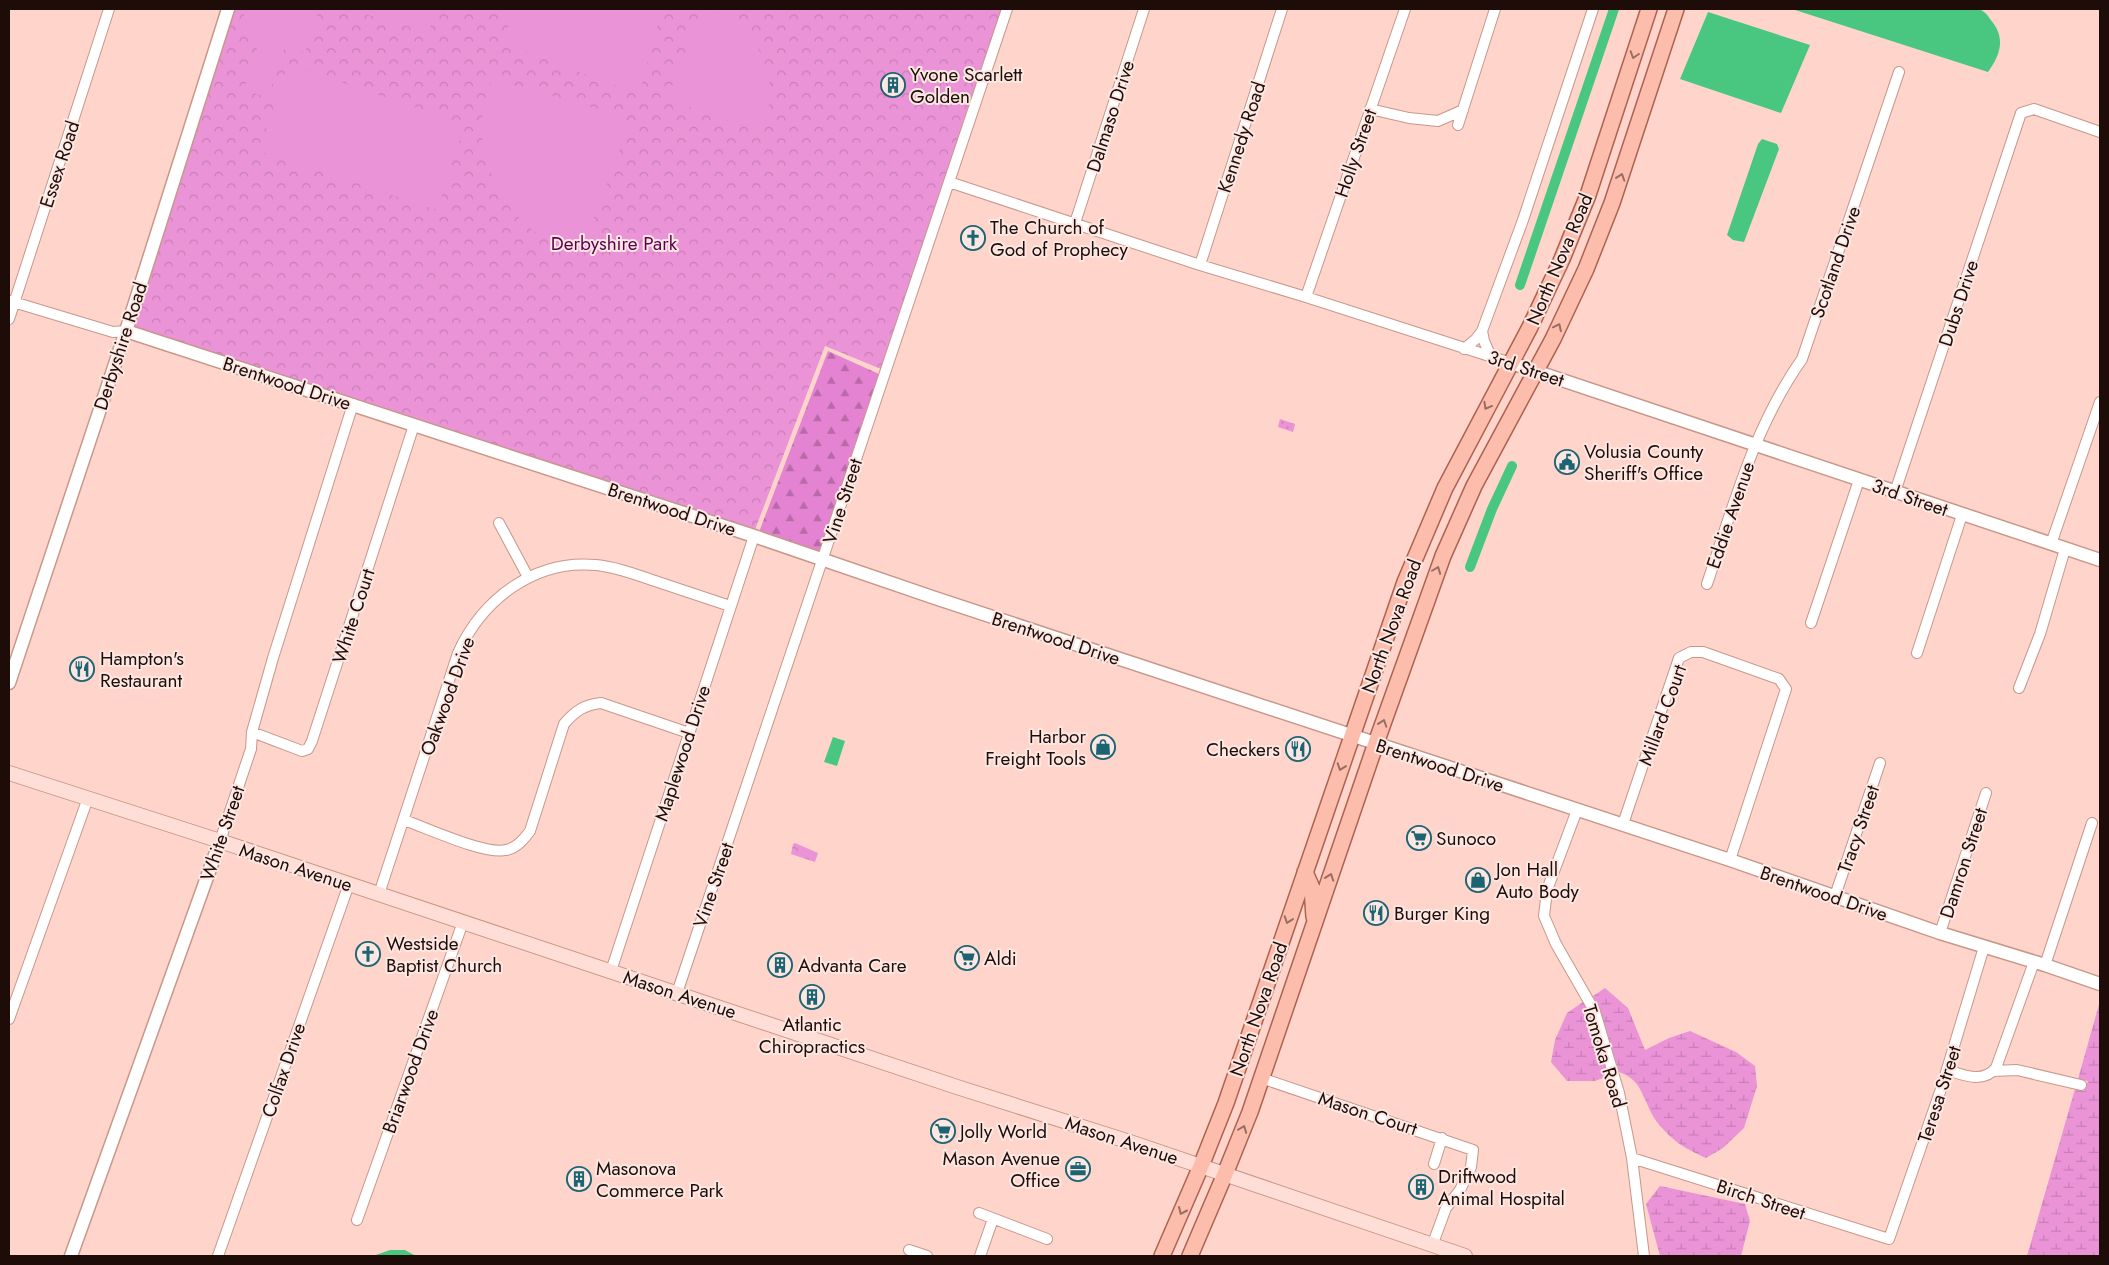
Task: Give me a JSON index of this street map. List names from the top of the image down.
{
  "streets": {
    "main road": ["North Nova Road", "Mason Avenue"],
    "street": [
      "Dalmaso Drive",
      "Kennedy Road",
      "Holly Street",
      "Essex Road",
      "Scotland Drive",
      "Dubs Drive",
      "Derbyshire Road",
      "3rd Street",
      "Brentwood Drive",
      "Vine Street",
      "Eddie Avenue",
      "White Court",
      "Oakwood Drive",
      "Millard Court",
      "Maplewood Drive",
      "Tracy Street",
      "White Street",
      "Damron Street",
      "Tomoka Road",
      "Colfax Drive",
      "Briarwood Drive",
      "Teresa Street",
      "Mason Court",
      "Birch Street"
    ]
  },
  "crossings": [
    ["Dalmaso Drive", "3rd Street"],
    ["Kennedy Road", "3rd Street"],
    ["Holly Street", "3rd Street"],
    ["Essex Road", "Brentwood Drive"],
    ["North Nova Road", "3rd Street"],
    ["North Nova Road", "Brentwood Drive"],
    ["North Nova Road", "Mason Avenue"],
    ["North Nova Road", "Mason Court"],
    ["Scotland Drive", "3rd Street"],
    ["Scotland Drive", "Eddie Avenue"],
    ["Dubs Drive", "3rd Street"],
    ["Derbyshire Road", "Brentwood Drive"],
    ["3rd Street", "Vine Street"],
    ["3rd Street", "Eddie Avenue"],
    ["Brentwood Drive", "Vine Street"],
    ["Brentwood Drive", "White Court"],
    ["Brentwood Drive", "Millard Court"],
    ["Brentwood Drive", "Maplewood Drive"],
    ["Brentwood Drive", "Tracy Street"],
    ["Brentwood Drive", "White Street"],
    ["Brentwood Drive", "Damron Street"],
    ["Brentwood Drive", "Tomoka Road"],
    ["Brentwood Drive", "Teresa Street"],
    ["Vine Street", "Mason Avenue"],
    ["White Court", "White Street"],
    ["Oakwood Drive", "Maplewood Drive"],
    ["Oakwood Drive", "Mason Avenue"],
    ["Maplewood Drive", "Mason Avenue"],
    ["White Street", "Mason Avenue"],
    ["Mason Avenue", "Colfax Drive"],
    ["Mason Avenue", "Briarwood Drive"],
    ["Mason Avenue", "Mason Court"],
    ["Tomoka Road", "Birch Street"],
    ["Teresa Street", "Birch Street"]
  ],
  "parks": ["Derbyshire Park"],
  "places": {
    "building": [
      "Yvone Scarlett Golden",
      "Advanta Care",
      "Atlantic Chiropractics",
      "Masonova Commerce Park",
      "Driftwood Animal Hospital"
    ],
    "church": ["The Church of God of Prophecy", "Westside Baptist Church"],
    "public building": ["Volusia County Sheriff's Office"],
    "restaurant": ["Hampton's Restaurant", "Checkers", "Burger King"],
    "shop": ["Harbor Freight Tools", "Jon Hall Auto Body"],
    "supermarket": ["Sunoco", "Aldi", "Jolly World"],
    "office": ["Mason Avenue Office"]
  }
}
